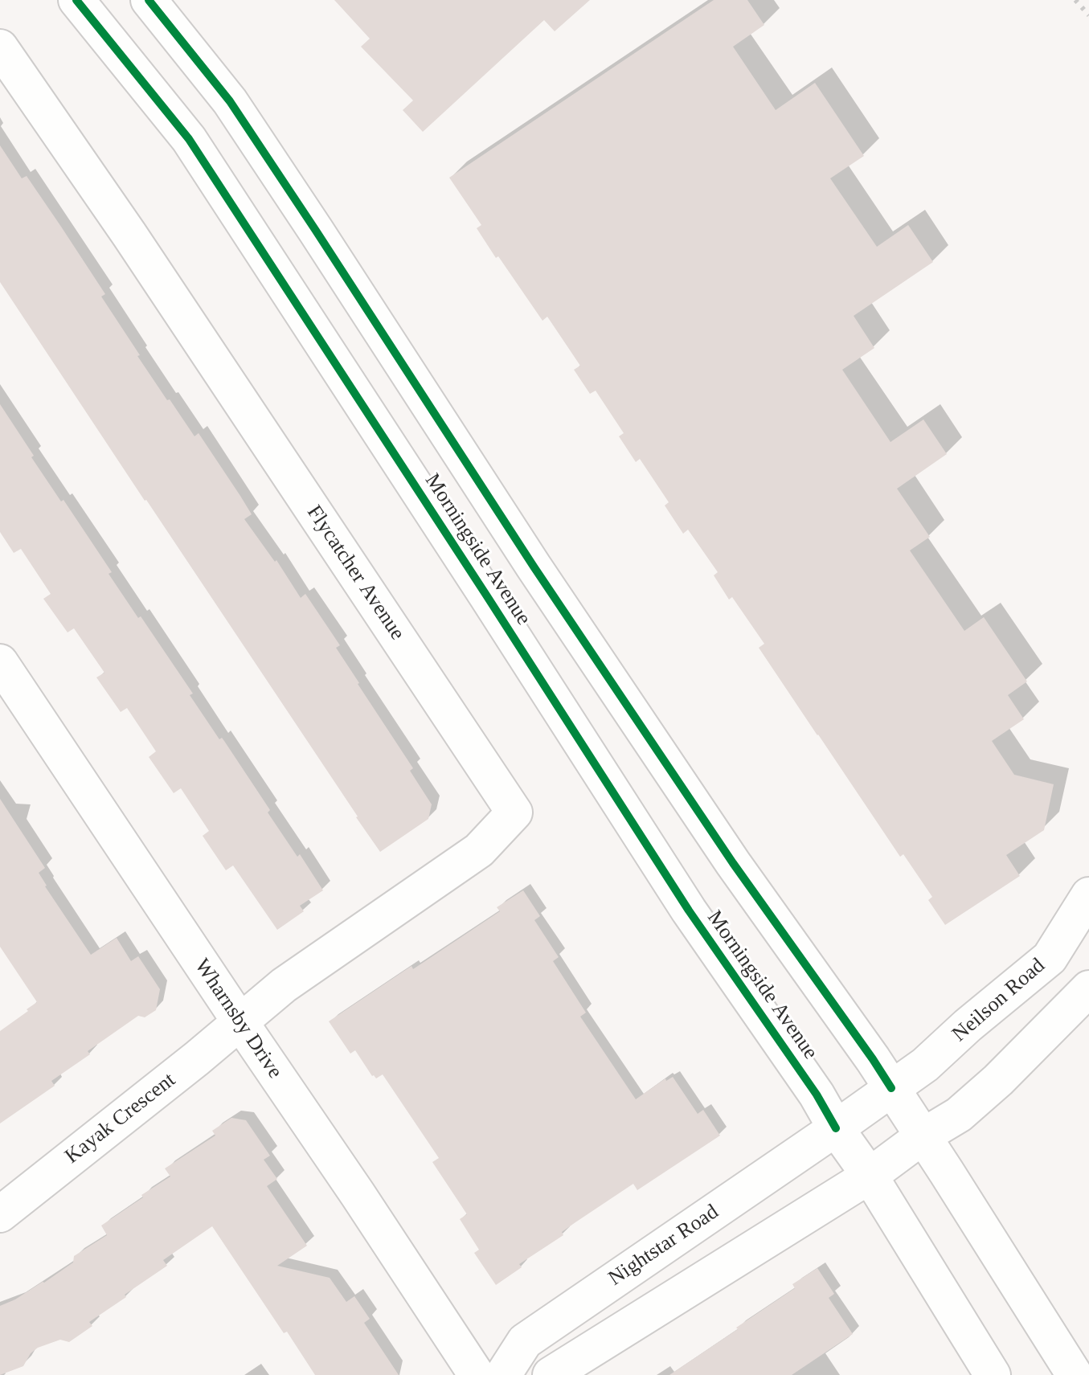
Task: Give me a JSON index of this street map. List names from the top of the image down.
{
  "streets": {
    "street": [
      "Morningside Avenue",
      "Flycatcher Avenue",
      "Neilson Road",
      "Wharnsby Drive",
      "Kayak Crescent",
      "Nightstar Road"
    ]
  },
  "crossings": [
    ["Morningside Avenue", "Neilson Road"],
    ["Morningside Avenue", "Nightstar Road"],
    ["Flycatcher Avenue", "Wharnsby Drive"],
    ["Flycatcher Avenue", "Kayak Crescent"],
    ["Neilson Road", "Nightstar Road"],
    ["Wharnsby Drive", "Kayak Crescent"]
  ]
}
